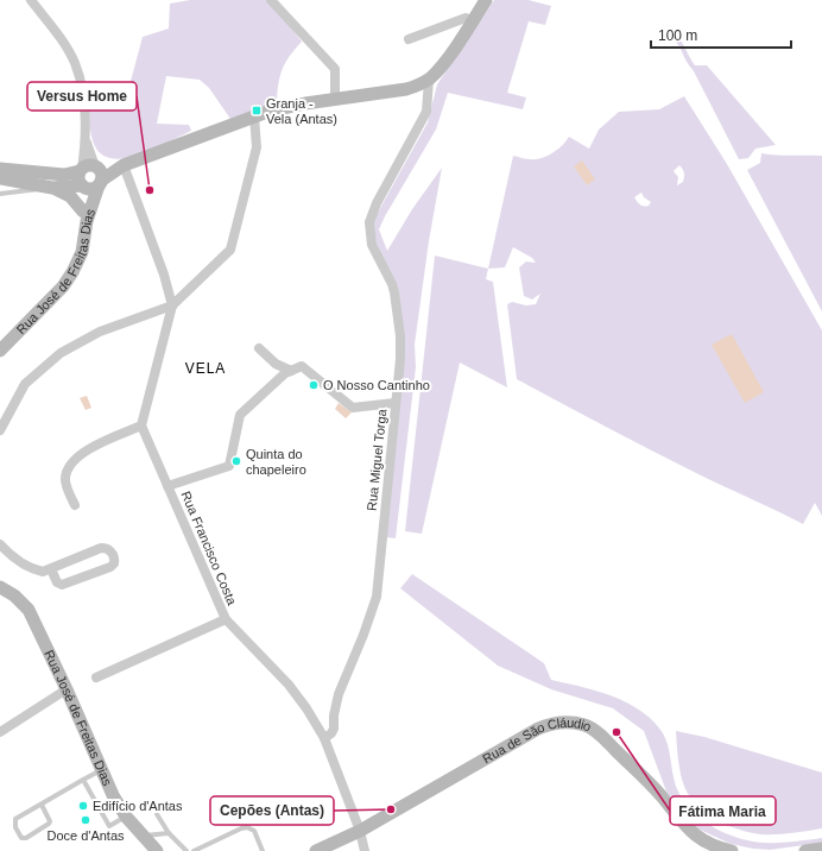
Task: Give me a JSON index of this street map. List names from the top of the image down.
{
  "streets": {
    "street": [
      "Rua José de Freitas Dias",
      "Rua Miguel Torga",
      "Rua Francisco Costa",
      "Rua de São Cláudio"
    ]
  },
  "crossings": [
    ["Rua Miguel Torga", "Rua Francisco Costa"],
    ["Rua Francisco Costa", "Rua de São Cláudio"]
  ],
  "districts": ["VELA"],
  "places": {
    "transit": ["Granja - Vela (Antas)"],
    "other": [
      "Versus Home",
      "O Nosso Cantinho",
      "Quinta do chapeleiro",
      "Fátima Maria",
      "Edifício d'Antas",
      "Cepões (Antas)",
      "Doce d'Antas"
    ]
  },
  "scale_bar": "100 m"
}
